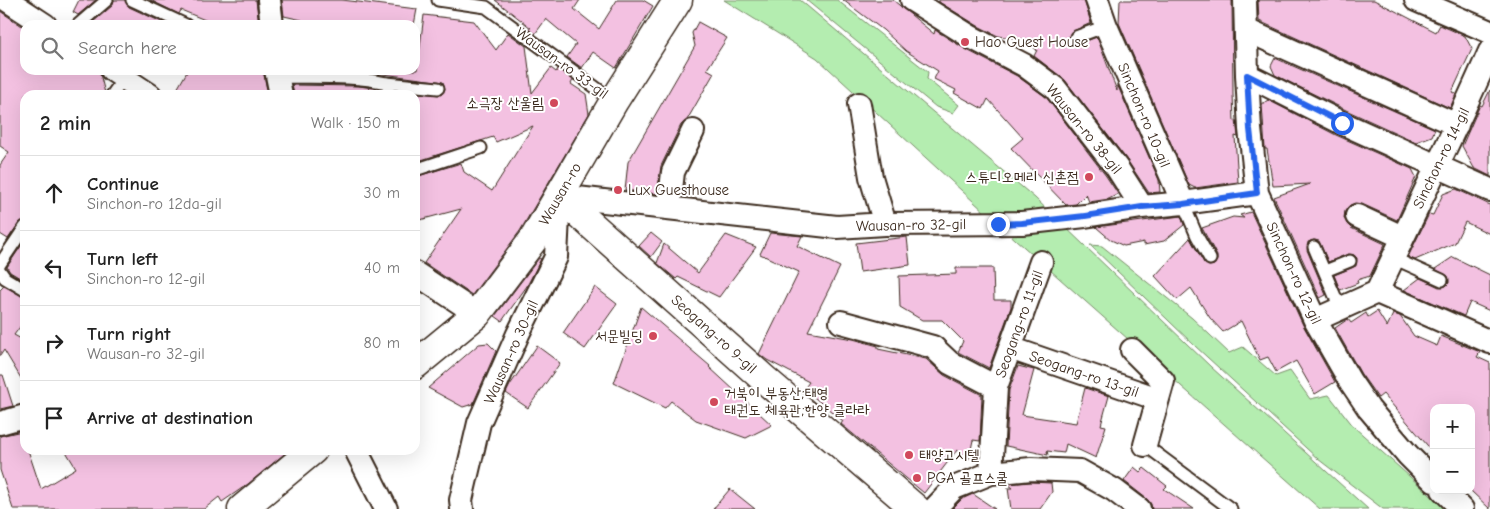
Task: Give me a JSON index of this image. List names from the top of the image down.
{
  "streets": {
    "street": [
      "Sinchon-ro 10-gil",
      "Wausan-ro 38-gil",
      "Sinchon-ro 14-gil",
      "Wausan-ro",
      "Wausan-ro 32-gil",
      "Sinchon-ro 12-gil",
      "Seogang-ro 11-gil",
      "Seogang-ro 9-gil",
      "Wausan-ro 30-gil",
      "Seogang-ro 13-gil"
    ],
    "lane": ["Wausan-ro 33-gil"]
  },
  "crossings": [
    ["Wausan-ro 33-gil", "Wausan-ro"],
    ["Sinchon-ro 10-gil", "Wausan-ro 32-gil"],
    ["Wausan-ro 38-gil", "Wausan-ro 32-gil"],
    ["Wausan-ro", "Wausan-ro 32-gil"],
    ["Wausan-ro", "Seogang-ro 9-gil"],
    ["Wausan-ro", "Wausan-ro 30-gil"],
    ["Wausan-ro 32-gil", "Sinchon-ro 12-gil"],
    ["Wausan-ro 32-gil", "Seogang-ro 9-gil"],
    ["Wausan-ro 32-gil", "Wausan-ro 30-gil"],
    ["Seogang-ro 11-gil", "Seogang-ro 13-gil"],
    ["Seogang-ro 9-gil", "Wausan-ro 30-gil"]
  ],
  "places": [
    "Hao Guest House",
    "소극장 산울림",
    "스튜디오메리 신촌점",
    "Lux Guesthouse",
    "서문빌딩",
    "거북이 부동산;태영 태권도 체육관;한양 클라라",
    "태양고시텔",
    "PGA 골프스쿨"
  ],
  "page": {
    "search": "Search here",
    "heading": ["2 min", "Walk · 150 m"],
    "list": [
      ["Continue", "Sinchon-ro 12da-gil", "30 m"],
      ["Turn left", "Sinchon-ro 12-gil", "40 m"],
      ["Turn right", "Wausan-ro 32-gil", "80 m"],
      "Arrive at destination"
    ],
    "map_buttons": ["+", "−"]
  }
}
